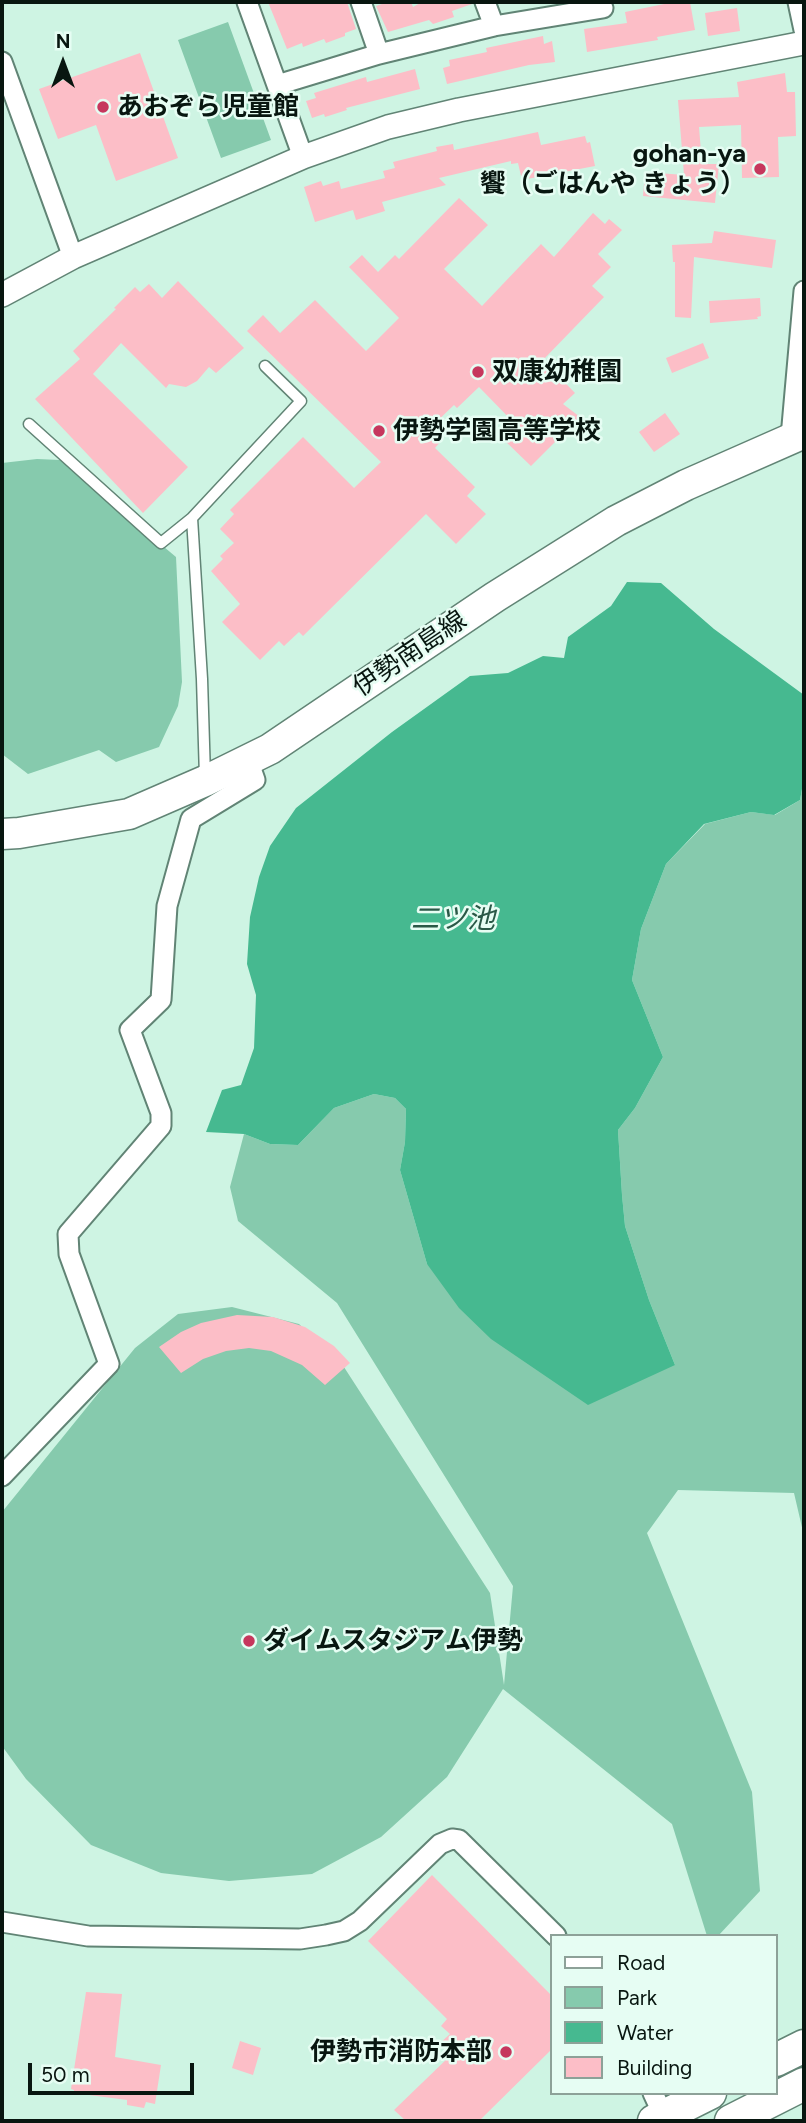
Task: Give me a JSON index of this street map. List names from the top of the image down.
{
  "streets": {
    "main road": ["伊勢南島線"]
  },
  "water": ["二ツ池"],
  "places": [
    "あおぞら児童館",
    "gohan-ya 饗（ごはんや きょう）",
    "双康幼稚園",
    "伊勢学園高等学校",
    "ダイムスタジアム伊勢",
    "伊勢市消防本部"
  ],
  "legend": [
    "Road",
    "Park",
    "Water",
    "Building"
  ],
  "scale_bar": "50 m",
  "north": "top"
}
